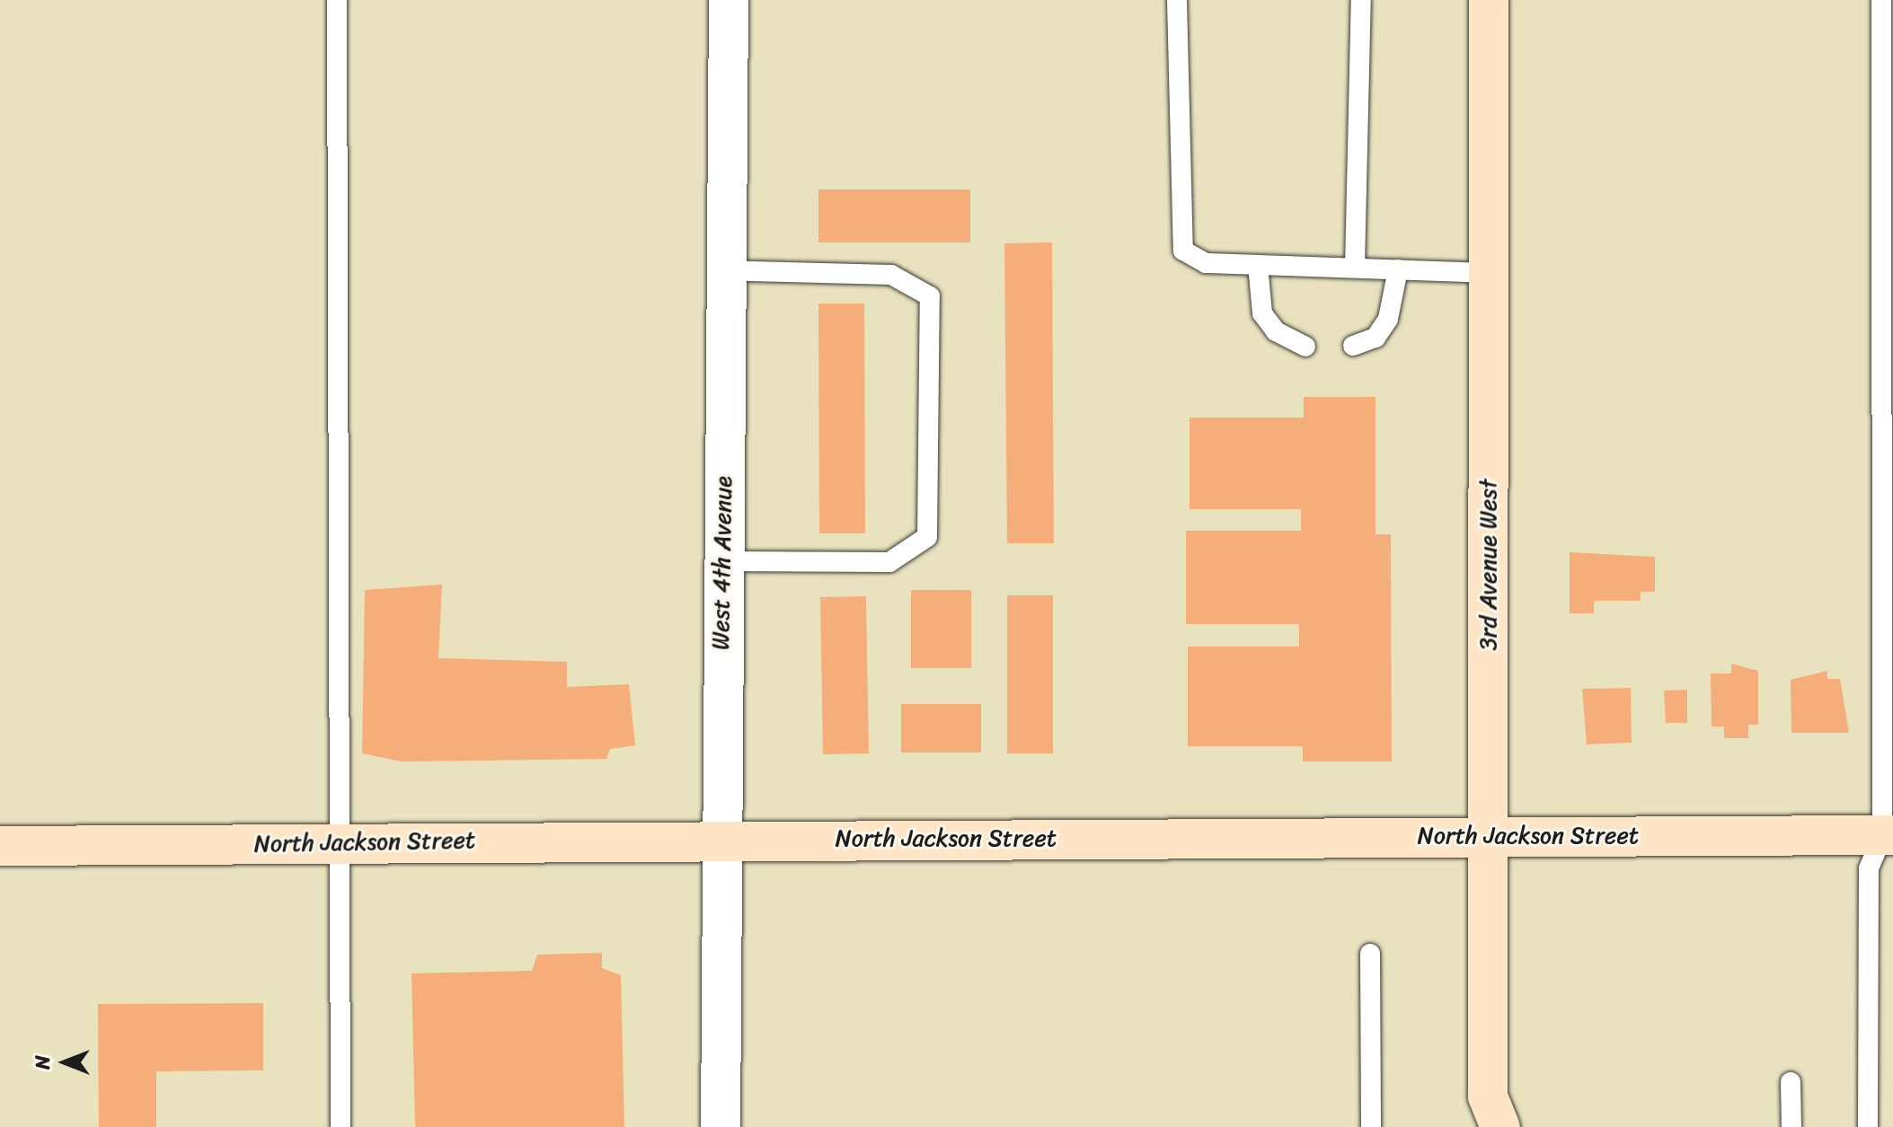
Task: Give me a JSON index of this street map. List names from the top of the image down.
{
  "streets": {
    "street": ["West 4th Avenue", "3rd Avenue West", "North Jackson Street"]
  },
  "crossings": [
    ["West 4th Avenue", "North Jackson Street"],
    ["3rd Avenue West", "North Jackson Street"]
  ],
  "north": "left"
}
